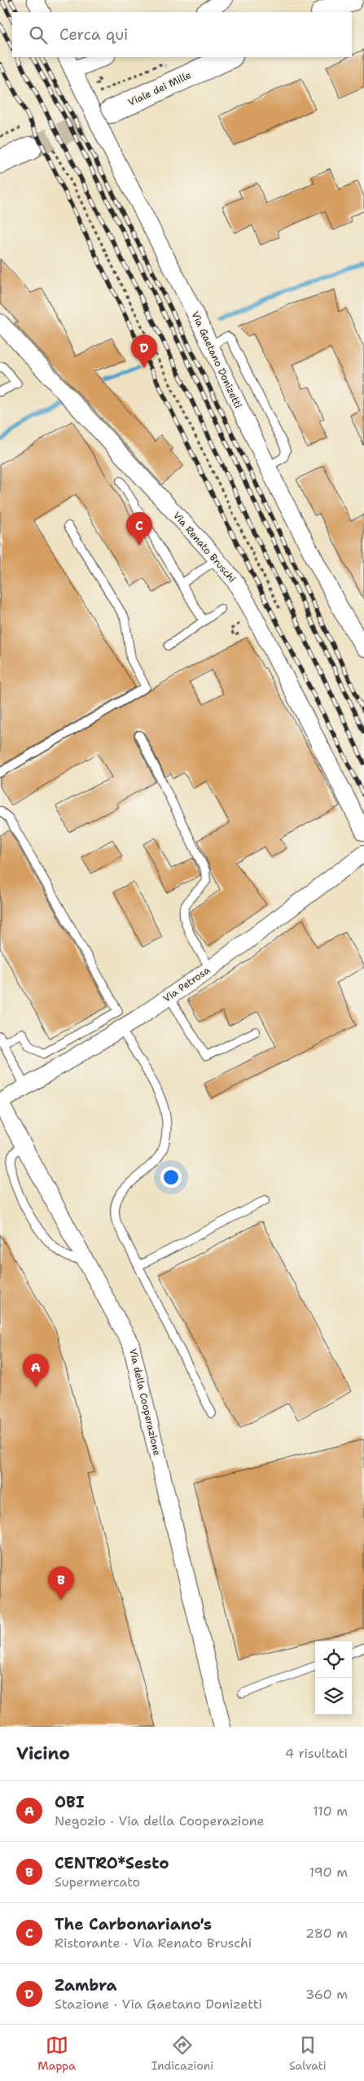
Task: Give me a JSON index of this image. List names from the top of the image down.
{
  "streets": {
    "street": [
      "Viale dei Mille",
      "Via Gaetano Donizetti",
      "Via Renato Bruschi",
      "Via Petrosa",
      "Via della Cooperazione"
    ]
  },
  "crossings": [
    ["Via Petrosa", "Via della Cooperazione"]
  ],
  "page": {
    "search": "Cerca qui",
    "pins": [
      "D",
      "C",
      "A",
      "B"
    ],
    "heading": ["Vicino", "4 risultati"],
    "list": [
      {
        "mark": "A",
        "name": "OBI",
        "note": "Negozio · Via della Cooperazione",
        "value": "110 m"
      },
      {
        "mark": "B",
        "name": "CENTRO*Sesto",
        "note": "Supermercato",
        "value": "190 m"
      },
      {
        "mark": "C",
        "name": "The Carbonariano's",
        "note": "Ristorante · Via Renato Bruschi",
        "value": "280 m"
      },
      {
        "mark": "D",
        "name": "Zambra",
        "note": "Stazione · Via Gaetano Donizetti",
        "value": "360 m"
      }
    ],
    "nav": ["Mappa", "Indicazioni", "Salvati"]
  }
}
